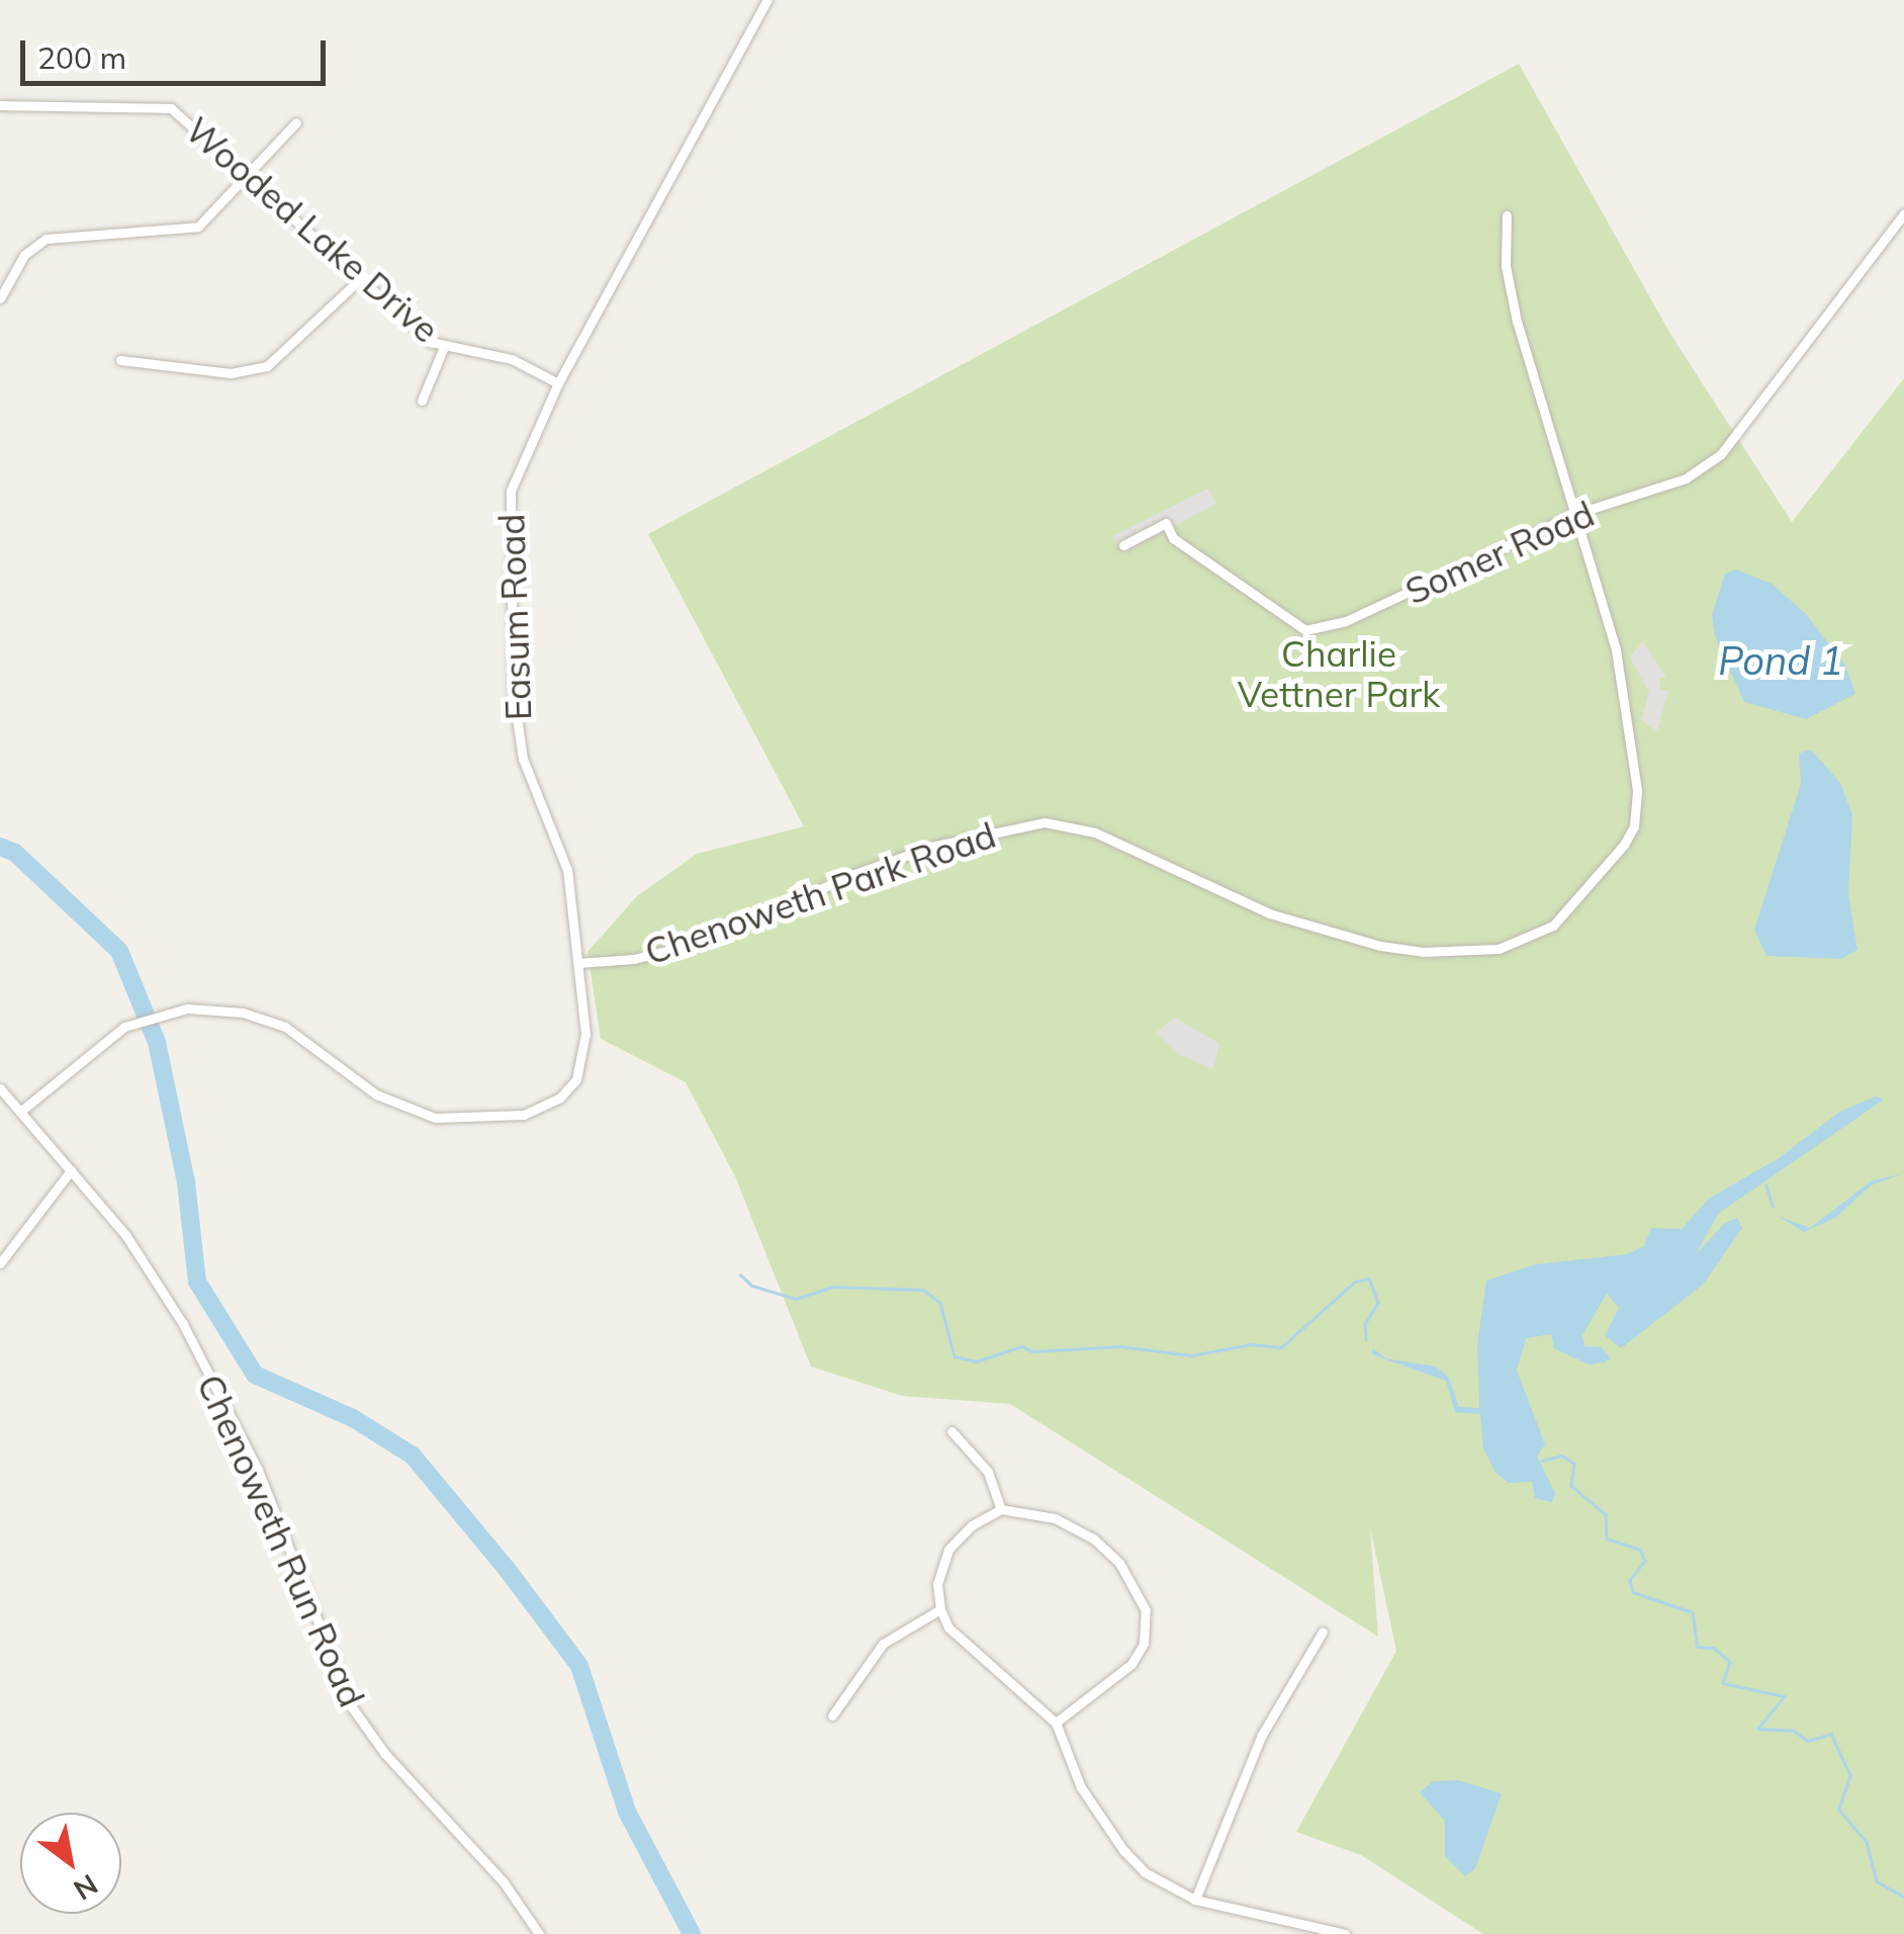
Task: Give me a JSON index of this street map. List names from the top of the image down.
{
  "streets": {
    "street": [
      "Wooded Lake Drive",
      "Somer Road",
      "Easum Road",
      "Chenoweth Park Road",
      "Chenoweth Run Road"
    ]
  },
  "crossings": [
    ["Wooded Lake Drive", "Easum Road"],
    ["Somer Road", "Chenoweth Park Road"],
    ["Easum Road", "Chenoweth Park Road"],
    ["Easum Road", "Chenoweth Run Road"]
  ],
  "water": ["Pond 1"],
  "parks": ["Charlie Vettner Park"],
  "scale_bar": "200 m",
  "north": "bottom right"
}
